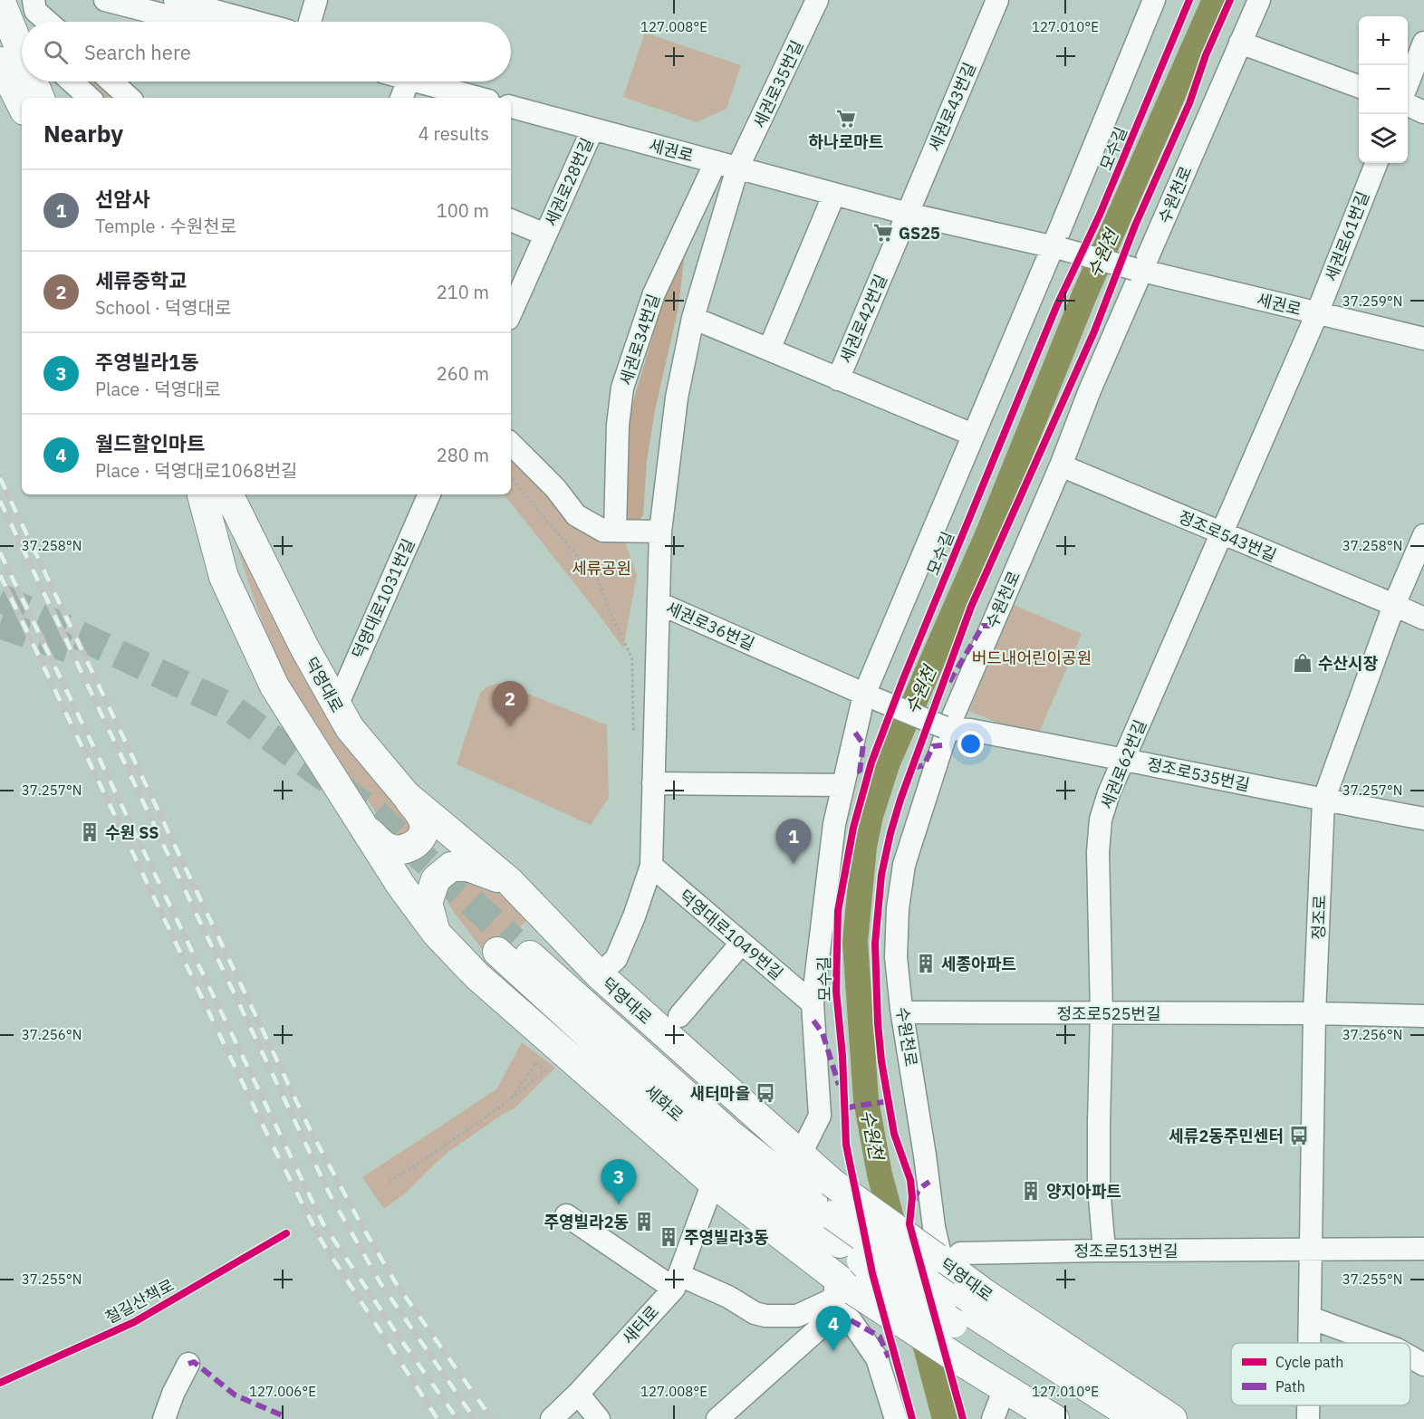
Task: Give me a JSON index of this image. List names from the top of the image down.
{
  "streets": {
    "main road": ["덕영대로", "세화로"],
    "street": [
      "세권로35번길",
      "세권로43번길",
      "세권로",
      "세권로28번길",
      "수원천로",
      "세권로61번길",
      "세권로42번길",
      "세권로34번길",
      "정조로543번길",
      "덕영대로1031번길",
      "세권로36번길",
      "세권로62번길",
      "정조로535번길",
      "정조로",
      "덕영대로1049번길",
      "정조로525번길",
      "정조로513번길",
      "새터로"
    ],
    "cycle path": ["모수길", "철길산책로"]
  },
  "crossings": [
    ["세권로35번길", "세권로"],
    ["세권로35번길", "세권로36번길"],
    ["세권로43번길", "세권로"],
    ["세권로43번길", "세권로42번길"],
    ["모수길", "세권로"],
    ["모수길", "세권로36번길"],
    ["세권로", "세권로28번길"],
    ["세권로", "수원천로"],
    ["세권로", "세권로61번길"],
    ["세권로", "세권로42번길"],
    ["세권로", "세권로34번길"],
    ["세권로", "세권로36번길"],
    ["세권로", "세권로62번길"],
    ["수원천로", "정조로543번길"],
    ["수원천로", "세권로36번길"],
    ["수원천로", "덕영대로"],
    ["수원천로", "정조로535번길"],
    ["수원천로", "정조로525번길"],
    ["수원천로", "정조로513번길"],
    ["세권로61번길", "세권로62번길"],
    ["정조로543번길", "세권로62번길"],
    ["정조로543번길", "정조로"],
    ["덕영대로1031번길", "덕영대로"],
    ["세권로36번길", "정조로535번길"],
    ["덕영대로", "덕영대로1049번길"],
    ["덕영대로", "세화로"],
    ["덕영대로", "정조로513번길"],
    ["세권로62번길", "정조로535번길"],
    ["세권로62번길", "정조로525번길"],
    ["세권로62번길", "정조로513번길"],
    ["정조로535번길", "정조로"],
    ["정조로", "정조로525번길"],
    ["정조로", "정조로513번길"]
  ],
  "water": ["수원천"],
  "parks": ["세류공원", "버드내어린이공원"],
  "places": {
    "supermarket": ["하나로마트", "GS25"],
    "shop": ["수산시장"],
    "building": [
      "수원 SS",
      "세종아파트",
      "양지아파트",
      "주영빌라2동",
      "주영빌라3동"
    ],
    "bus stop": ["새터마을", "세류2동주민센터"]
  },
  "legend": ["Cycle path", "Path"],
  "page": {
    "map_buttons": ["+", "−"],
    "search": "Search here",
    "heading": ["Nearby", "4 results"],
    "list": [
      {
        "mark": "1",
        "name": "선암사",
        "note": "Temple · 수원천로",
        "value": "100 m"
      },
      {
        "mark": "2",
        "name": "세류중학교",
        "note": "School · 덕영대로",
        "value": "210 m"
      },
      {
        "mark": "3",
        "name": "주영빌라1동",
        "note": "Place · 덕영대로",
        "value": "260 m"
      },
      {
        "mark": "4",
        "name": "월드할인마트",
        "note": "Place · 덕영대로1068번길",
        "value": "280 m"
      }
    ],
    "pins": [
      "2",
      "1",
      "3",
      "4"
    ]
  },
  "coordinates": [
    "127.008°E",
    "127.010°E",
    "37.259°N",
    "37.258°N",
    "37.257°N",
    "37.256°N",
    "37.255°N",
    "127.006°E"
  ]
}
